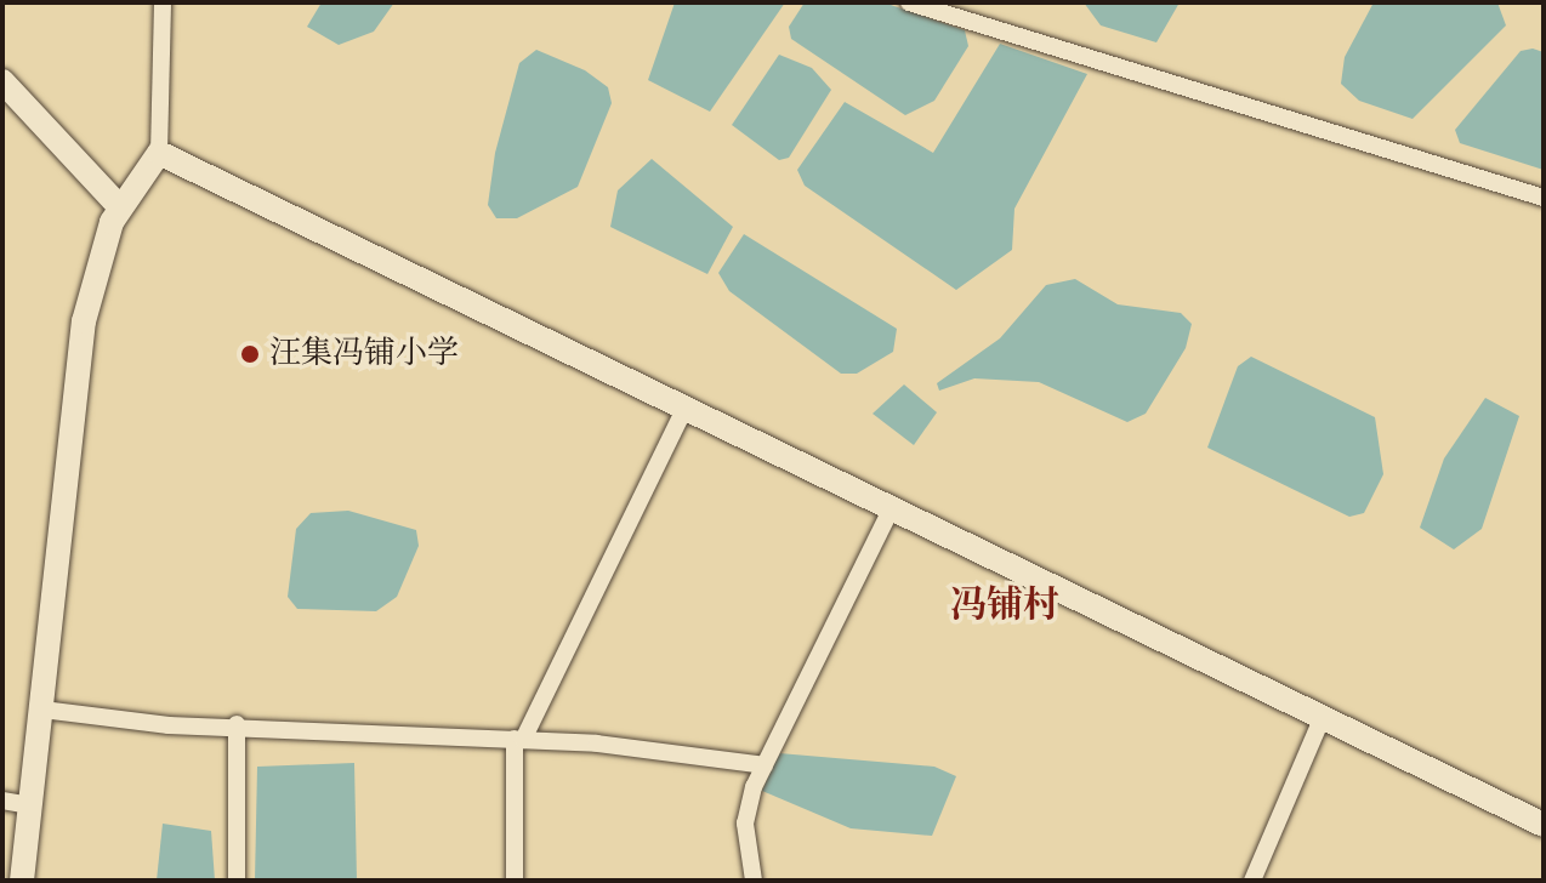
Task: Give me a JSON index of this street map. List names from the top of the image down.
{
  "districts": ["冯铺村"],
  "places": ["汪集冯铺小学"]
}
